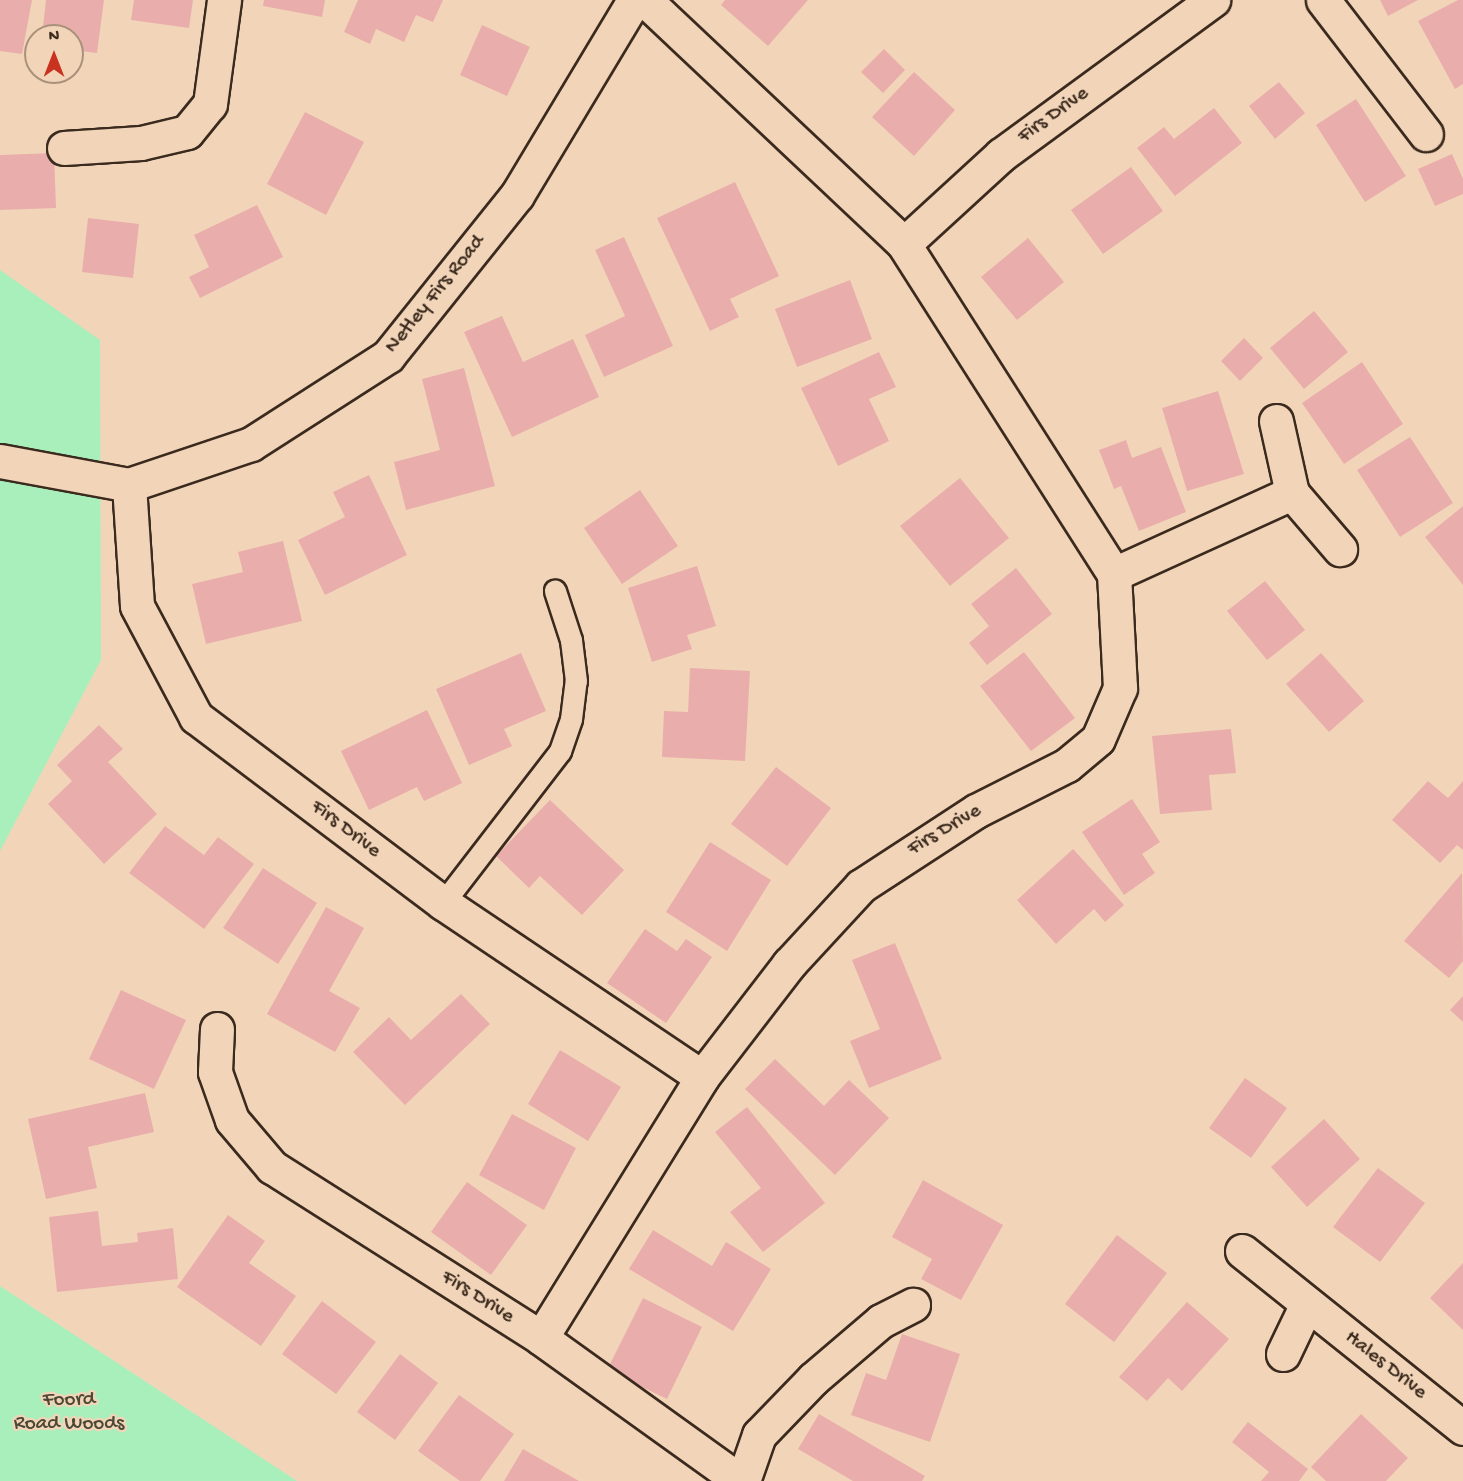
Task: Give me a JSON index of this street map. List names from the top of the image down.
{
  "streets": {
    "street": ["Firs Drive", "Netley Firs Road", "Hales Drive"]
  },
  "crossings": [
    ["Firs Drive", "Netley Firs Road"]
  ],
  "parks": ["Foord Road Woods"],
  "north": "top"
}
